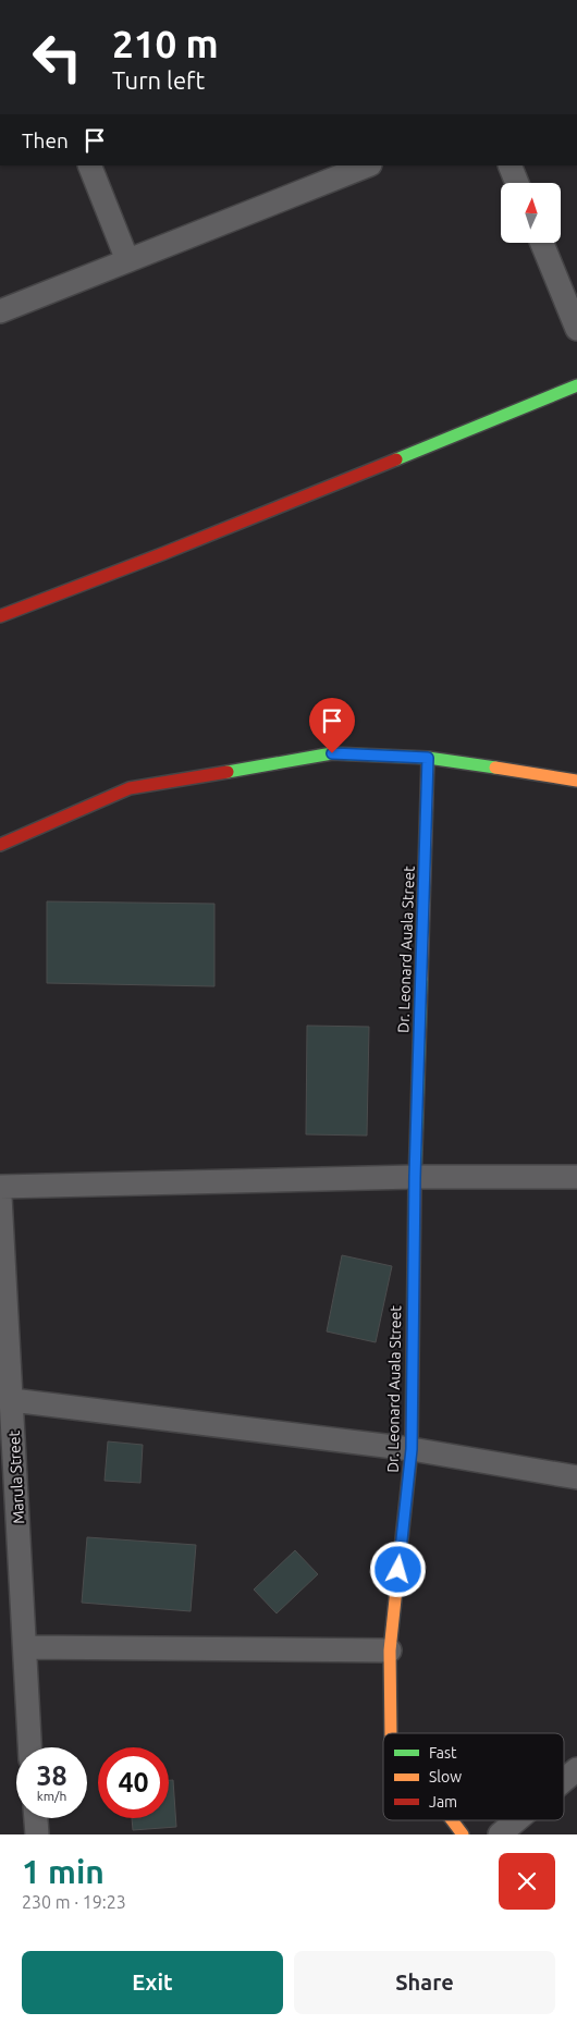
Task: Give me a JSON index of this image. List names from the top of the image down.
{
  "streets": {
    "street": ["Dr. Leonard Auala Street", "Marula Street"]
  },
  "legend": ["Fast", "Slow", "Jam"],
  "north": "top",
  "page": {
    "turn": ["210 m", "Turn left"],
    "then": "Then",
    "speed": "38 km/h",
    "limit": "40",
    "heading": ["1 min", "230 m · 19:23"],
    "buttons": ["Exit", "Share"]
  }
}
